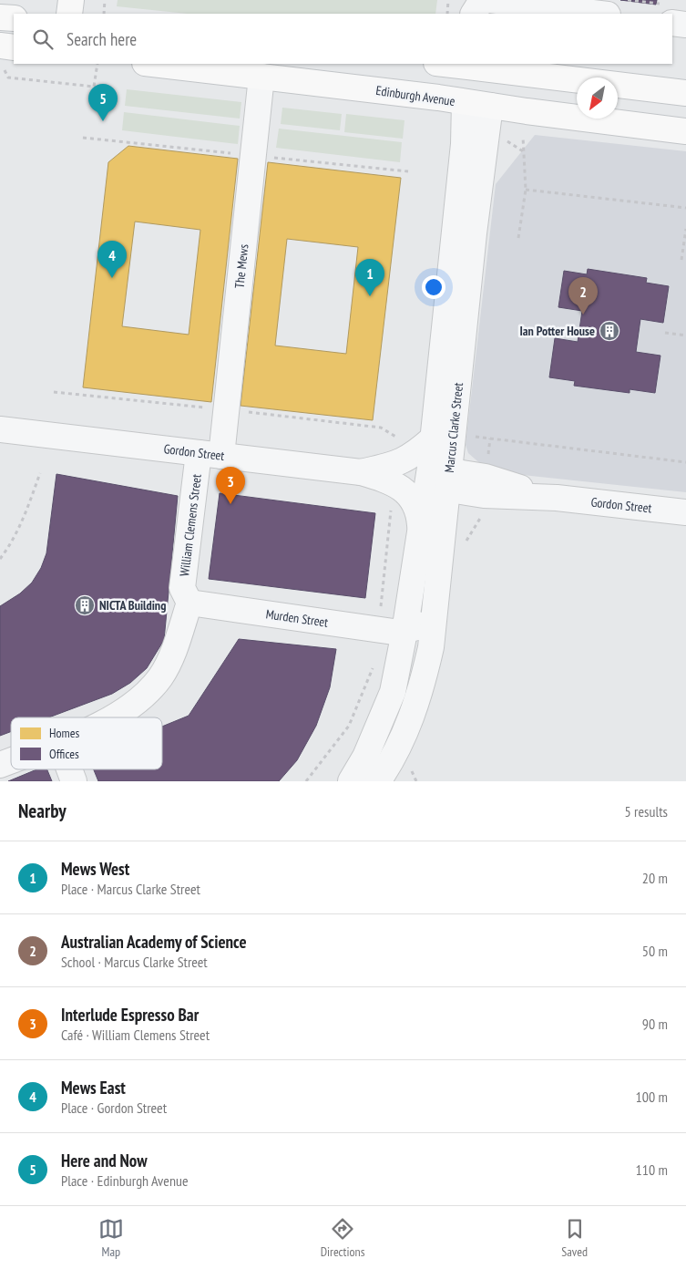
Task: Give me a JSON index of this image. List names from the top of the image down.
{
  "streets": {
    "main road": ["Edinburgh Avenue", "Marcus Clarke Street"],
    "street": [
      "The Mews",
      "Gordon Street",
      "William Clemens Street",
      "Murden Street"
    ]
  },
  "crossings": [
    ["Edinburgh Avenue", "The Mews"],
    ["Edinburgh Avenue", "Marcus Clarke Street"],
    ["The Mews", "Gordon Street"],
    ["The Mews", "William Clemens Street"],
    ["Marcus Clarke Street", "Gordon Street"],
    ["Marcus Clarke Street", "Murden Street"],
    ["Gordon Street", "William Clemens Street"],
    ["William Clemens Street", "Murden Street"]
  ],
  "places": {
    "building": ["Ian Potter House", "NICTA Building"]
  },
  "legend": ["Homes", "Offices"],
  "north": "bottom left",
  "page": {
    "search": "Search here",
    "pins": [
      "5",
      "4",
      "1",
      "2",
      "3"
    ],
    "heading": ["Nearby", "5 results"],
    "list": [
      {
        "mark": "1",
        "name": "Mews West",
        "note": "Place · Marcus Clarke Street",
        "value": "20 m"
      },
      {
        "mark": "2",
        "name": "Australian Academy of Science",
        "note": "School · Marcus Clarke Street",
        "value": "50 m"
      },
      {
        "mark": "3",
        "name": "Interlude Espresso Bar",
        "note": "Café · William Clemens Street",
        "value": "90 m"
      },
      {
        "mark": "4",
        "name": "Mews East",
        "note": "Place · Gordon Street",
        "value": "100 m"
      },
      {
        "mark": "5",
        "name": "Here and Now",
        "note": "Place · Edinburgh Avenue",
        "value": "110 m"
      }
    ],
    "nav": ["Map", "Directions", "Saved"]
  }
}
